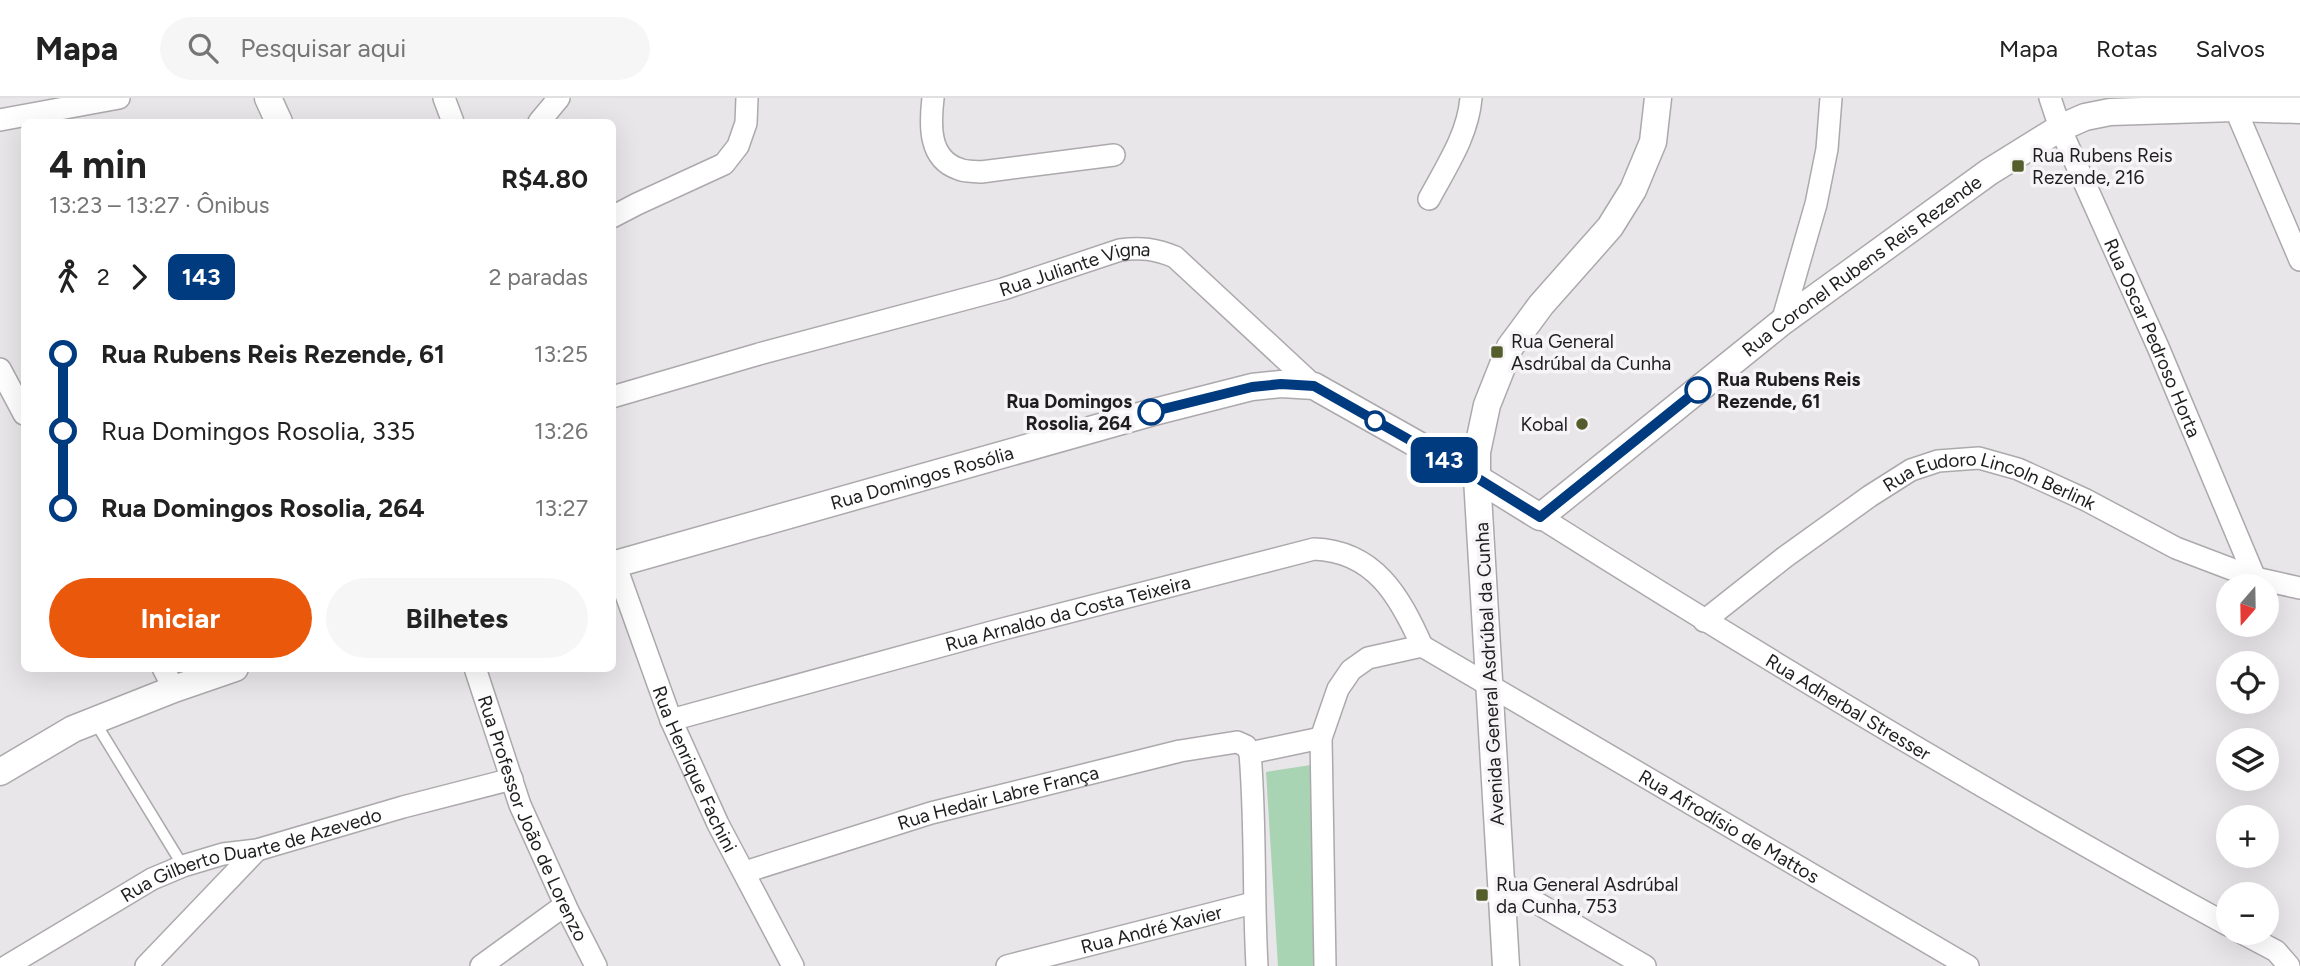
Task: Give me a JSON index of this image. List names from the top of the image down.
{
  "streets": {
    "street": [
      "Rua Coronel Rubens Reis Rezende",
      "Rua Juliante Vigna",
      "Rua Oscar Pedroso Horta",
      "Rua Domingos Rosólia",
      "Rua Eudoro Lincoln Berlink",
      "Rua Arnaldo da Costa Teixeira",
      "Avenida General Asdrúbal da Cunha",
      "Rua Adherbal Stresser",
      "Rua Henrique Fachini",
      "Rua Hedair Labre França",
      "Rua Professor João de Lorenzo",
      "Rua Afrodísio de Mattos",
      "Rua Gilberto Duarte de Azevedo",
      "Rua André Xavier"
    ]
  },
  "crossings": [
    ["Rua Coronel Rubens Reis Rezende", "Rua Oscar Pedroso Horta"],
    ["Rua Coronel Rubens Reis Rezende", "Rua Adherbal Stresser"],
    ["Rua Juliante Vigna", "Rua Domingos Rosólia"],
    ["Rua Juliante Vigna", "Avenida General Asdrúbal da Cunha"],
    ["Rua Juliante Vigna", "Rua Adherbal Stresser"],
    ["Rua Eudoro Lincoln Berlink", "Rua Adherbal Stresser"],
    ["Rua Arnaldo da Costa Teixeira", "Rua Henrique Fachini"],
    ["Rua Arnaldo da Costa Teixeira", "Rua Afrodísio de Mattos"],
    ["Avenida General Asdrúbal da Cunha", "Rua Adherbal Stresser"],
    ["Avenida General Asdrúbal da Cunha", "Rua Afrodísio de Mattos"],
    ["Rua Henrique Fachini", "Rua Hedair Labre França"],
    ["Rua Professor João de Lorenzo", "Rua Gilberto Duarte de Azevedo"]
  ],
  "places": {
    "transit": ["Rua Rubens Reis Rezende, 216", "Rua General Asdrúbal da Cunha", "Rua General Asdrúbal da Cunha, 753"],
    "other": ["Rua Rubens Reis Rezende, 61", "Rua Domingos Rosolia, 264", "Kobal"]
  },
  "lines": ["bus line 143"],
  "north": "bottom",
  "page": {
    "header": "Mapa",
    "search": "Pesquisar aqui",
    "nav": ["Mapa", "Rotas", "Salvos"],
    "on_map": "143",
    "heading": ["4 min", "13:23 – 13:27 · Ônibus", "R$4.80"],
    "legs": ["2", "143", "2 paradas"],
    "list": [
      {
        "name": "Rua Rubens Reis Rezende, 61",
        "value": "13:25"
      },
      {
        "name": "Rua Domingos Rosolia, 335",
        "value": "13:26"
      },
      {
        "name": "Rua Domingos Rosolia, 264",
        "value": "13:27"
      }
    ],
    "buttons": ["Iniciar", "Bilhetes"],
    "map_buttons": ["+", "−"]
  }
}
